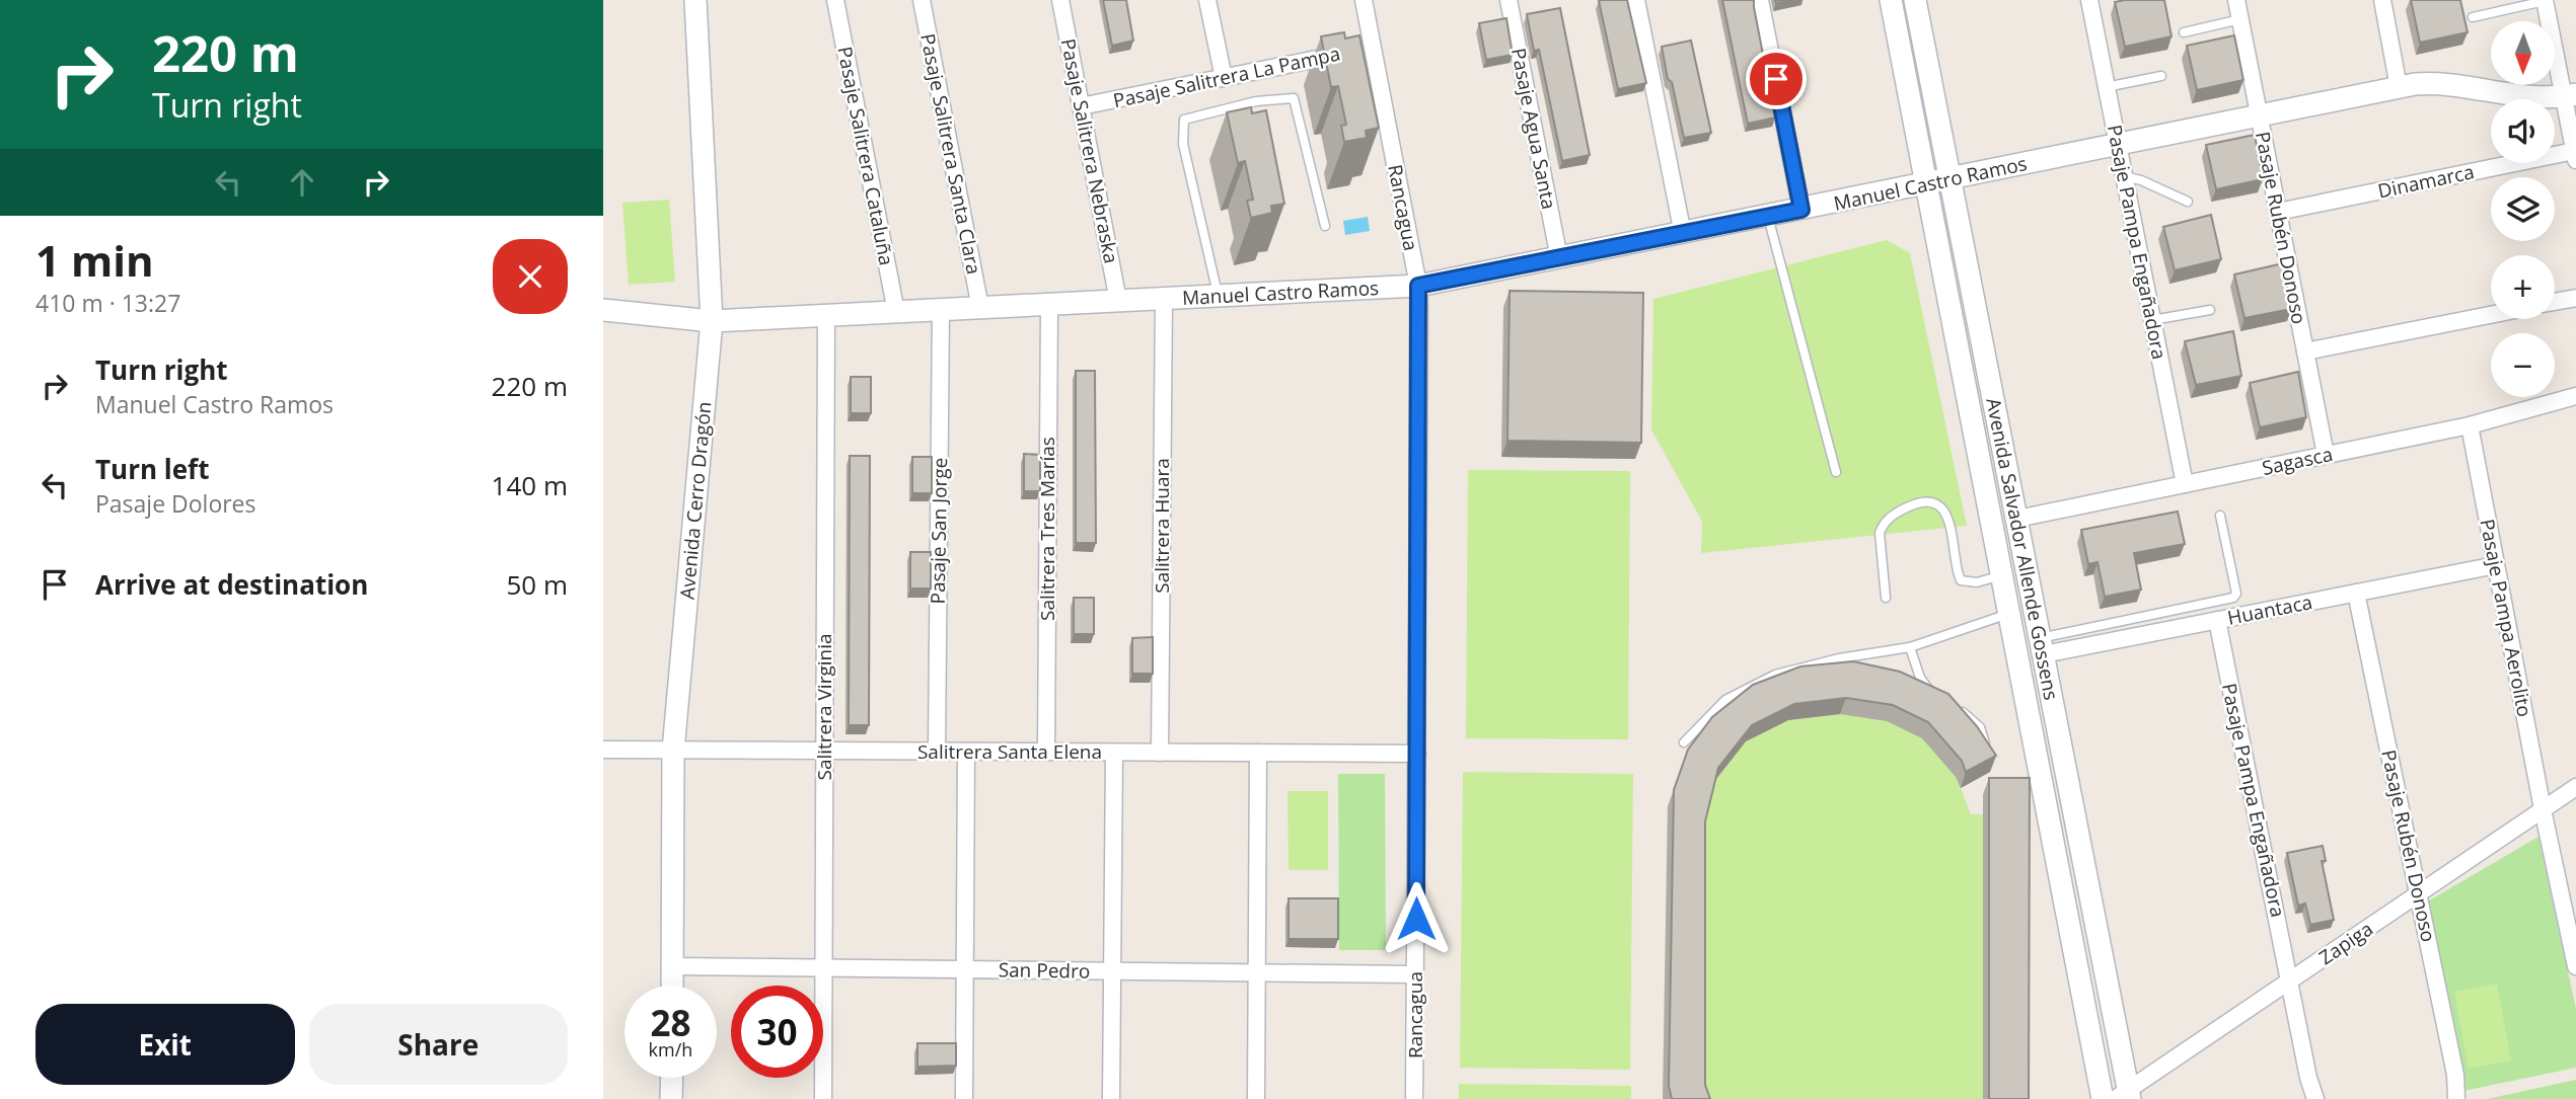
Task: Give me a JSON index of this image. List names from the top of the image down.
{
  "streets": {
    "street": [
      "Pasaje Salitrera La Pampa",
      "Pasaje Agua Santa",
      "Pasaje Salitrera Nebraska",
      "Pasaje Salitrera Santa Clara",
      "Pasaje Salitrera Cataluña",
      "Dinamarca",
      "Manuel Castro Ramos",
      "Rancagua",
      "Pasaje Rubén Donoso",
      "Pasaje Pampa Engañadora",
      "Sagasca",
      "Avenida Cerro Dragón",
      "Salitrera Huara",
      "Salitrera Tres Marías",
      "Pasaje San Jorge",
      "Avenida Salvador Allende Gossens",
      "Huantaca",
      "Pasaje Pampa Aerolito",
      "Salitrera Virginia",
      "Salitrera Santa Elena",
      "Zapiga",
      "San Pedro"
    ]
  },
  "crossings": [
    ["Pasaje Salitrera La Pampa", "Pasaje Salitrera Nebraska"],
    ["Pasaje Salitrera La Pampa", "Rancagua"],
    ["Pasaje Agua Santa", "Manuel Castro Ramos"],
    ["Pasaje Salitrera Nebraska", "Manuel Castro Ramos"],
    ["Pasaje Salitrera Santa Clara", "Manuel Castro Ramos"],
    ["Pasaje Salitrera Cataluña", "Manuel Castro Ramos"],
    ["Dinamarca", "Pasaje Rubén Donoso"],
    ["Manuel Castro Ramos", "Rancagua"],
    ["Manuel Castro Ramos", "Pasaje Rubén Donoso"],
    ["Manuel Castro Ramos", "Pasaje Pampa Engañadora"],
    ["Manuel Castro Ramos", "Avenida Cerro Dragón"],
    ["Manuel Castro Ramos", "Salitrera Huara"],
    ["Manuel Castro Ramos", "Salitrera Tres Marías"],
    ["Manuel Castro Ramos", "Pasaje San Jorge"],
    ["Manuel Castro Ramos", "Avenida Salvador Allende Gossens"],
    ["Manuel Castro Ramos", "Salitrera Virginia"],
    ["Rancagua", "Salitrera Santa Elena"],
    ["Rancagua", "San Pedro"],
    ["Pasaje Rubén Donoso", "Sagasca"],
    ["Pasaje Rubén Donoso", "Huantaca"],
    ["Pasaje Rubén Donoso", "Zapiga"],
    ["Pasaje Pampa Engañadora", "Sagasca"],
    ["Pasaje Pampa Engañadora", "Huantaca"],
    ["Pasaje Pampa Engañadora", "Zapiga"],
    ["Sagasca", "Avenida Salvador Allende Gossens"],
    ["Sagasca", "Pasaje Pampa Aerolito"],
    ["Avenida Cerro Dragón", "Salitrera Santa Elena"],
    ["Avenida Cerro Dragón", "San Pedro"],
    ["Salitrera Huara", "Salitrera Santa Elena"],
    ["Salitrera Tres Marías", "Salitrera Santa Elena"],
    ["Pasaje San Jorge", "Salitrera Santa Elena"],
    ["Avenida Salvador Allende Gossens", "Huantaca"],
    ["Avenida Salvador Allende Gossens", "Zapiga"],
    ["Huantaca", "Pasaje Pampa Aerolito"],
    ["Pasaje Pampa Aerolito", "Zapiga"],
    ["Salitrera Virginia", "Salitrera Santa Elena"],
    ["Salitrera Virginia", "San Pedro"]
  ],
  "north": "bottom",
  "page": {
    "turn": ["220 m", "Turn right"],
    "map_buttons": ["+", "−"],
    "heading": ["1 min", "410 m · 13:27"],
    "list": [
      {
        "name": "Turn right",
        "note": "Manuel Castro Ramos",
        "value": "220 m"
      },
      {
        "name": "Turn left",
        "note": "Pasaje Dolores",
        "value": "140 m"
      },
      {
        "name": "Arrive at destination",
        "value": "50 m"
      }
    ],
    "speed": "28 km/h",
    "limit": "30",
    "buttons": ["Exit", "Share"]
  }
}
